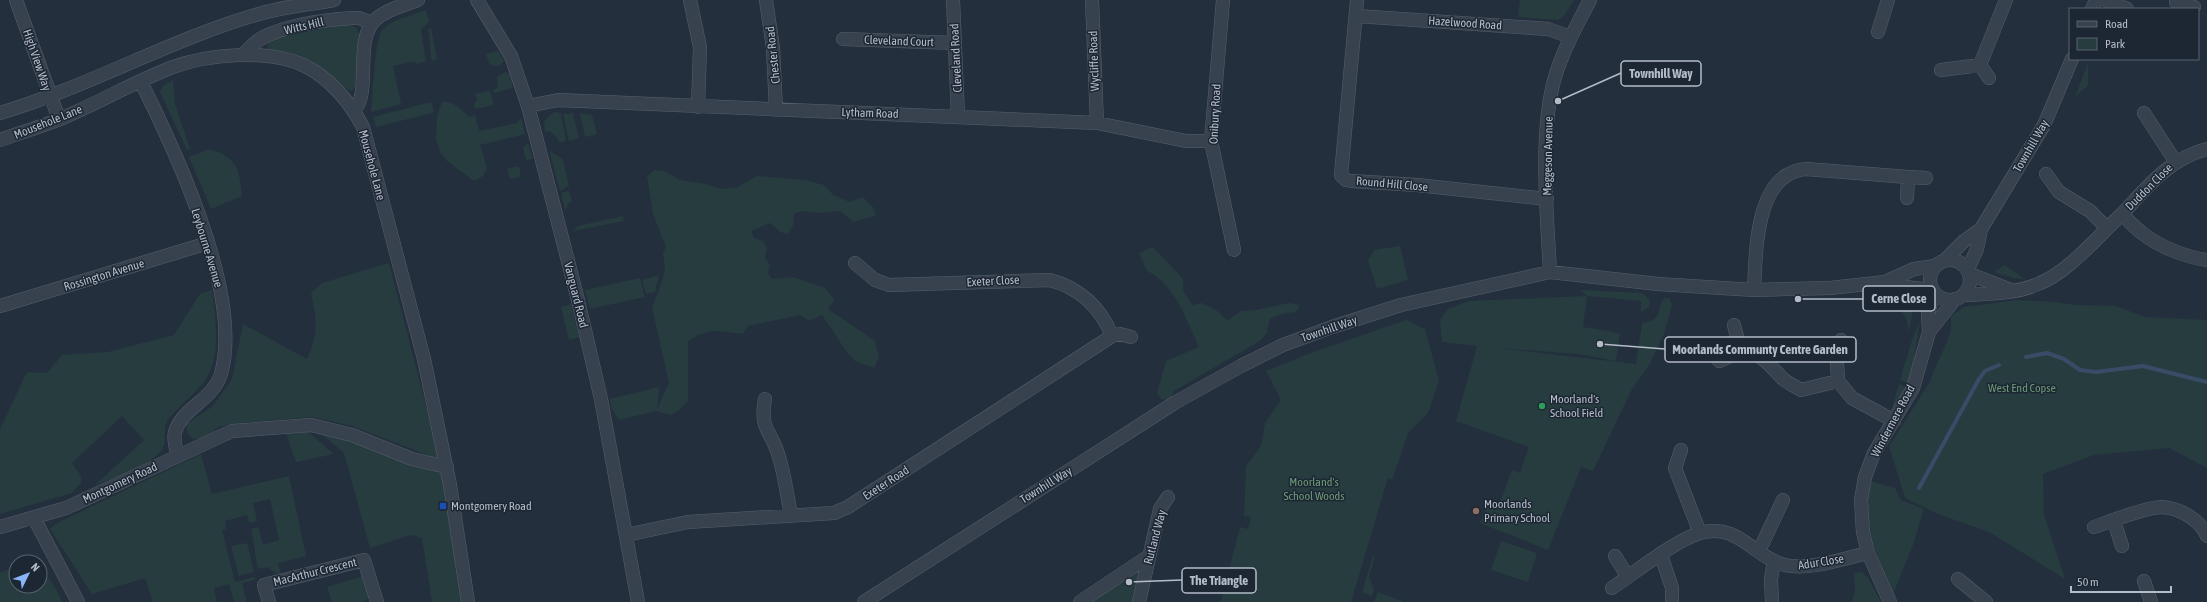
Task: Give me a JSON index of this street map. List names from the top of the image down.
{
  "streets": {
    "street": [
      "Hazelwood Road",
      "Witts Hill",
      "Cleveland Court",
      "Chester Road",
      "Cleveland Road",
      "High View Way",
      "Wycliffe Road",
      "Lytham Road",
      "Onibury Road",
      "Mousehole Lane",
      "Townhill Way",
      "Meggeson Avenue",
      "Round Hill Close",
      "Duddon Close",
      "Leybourne Avenue",
      "Rossington Avenue",
      "Exeter Close",
      "Vanguard Road",
      "Windermere Road",
      "Montgomery Road",
      "Exeter Road",
      "Rutland Way",
      "Adur Close",
      "MacArthur Crescent"
    ]
  },
  "crossings": [
    ["Hazelwood Road", "Meggeson Avenue"],
    ["Hazelwood Road", "Round Hill Close"],
    ["Witts Hill", "Mousehole Lane"],
    ["Cleveland Court", "Cleveland Road"],
    ["Chester Road", "Lytham Road"],
    ["Cleveland Road", "Lytham Road"],
    ["High View Way", "Mousehole Lane"],
    ["Wycliffe Road", "Lytham Road"],
    ["Lytham Road", "Onibury Road"],
    ["Lytham Road", "Vanguard Road"],
    ["Mousehole Lane", "Leybourne Avenue"],
    ["Mousehole Lane", "Montgomery Road"],
    ["Townhill Way", "Meggeson Avenue"],
    ["Townhill Way", "Duddon Close"],
    ["Townhill Way", "Windermere Road"],
    ["Meggeson Avenue", "Round Hill Close"],
    ["Duddon Close", "Windermere Road"],
    ["Leybourne Avenue", "Rossington Avenue"],
    ["Leybourne Avenue", "Montgomery Road"],
    ["Exeter Close", "Exeter Road"],
    ["Vanguard Road", "Exeter Road"],
    ["Windermere Road", "Adur Close"]
  ],
  "parks": ["West End Copse", "Moorland's School Woods"],
  "places": {
    "other": [
      "Townhill Way",
      "Cerne Close",
      "Moorlands Communty Centre Garden",
      "Moorland's School Field",
      "Moorlands Primary School",
      "The Triangle"
    ],
    "transit": ["Montgomery Road"]
  },
  "legend": ["Road", "Park"],
  "scale_bar": "50 m",
  "north": "top right"
}
